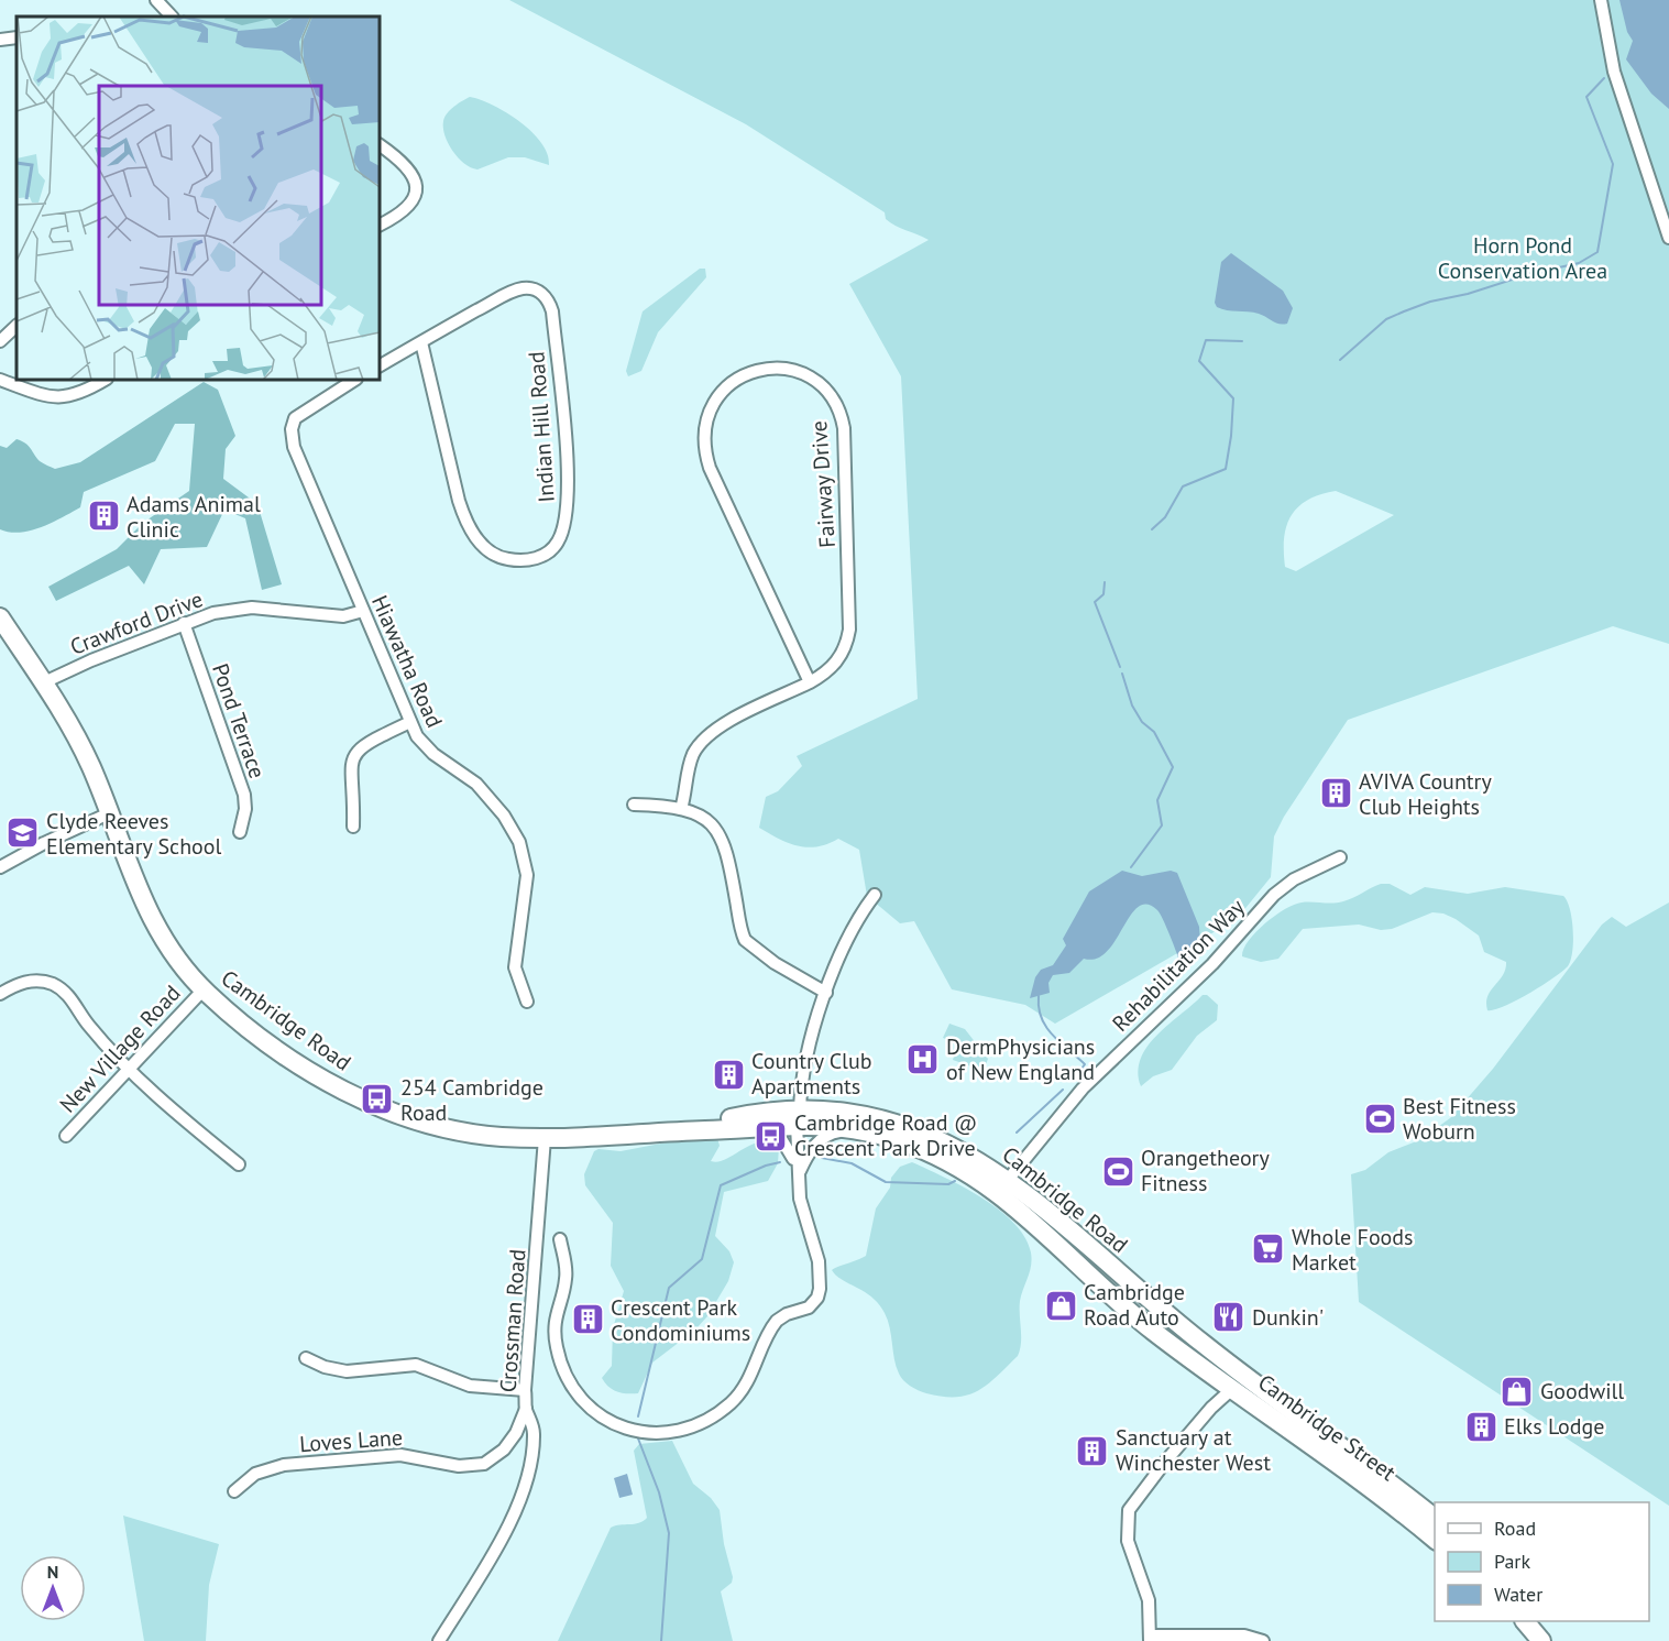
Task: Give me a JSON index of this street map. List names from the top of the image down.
{
  "streets": {
    "highway": ["Cambridge Road", "Cambridge Street"],
    "street": [
      "Indian Hill Road",
      "Fairway Drive",
      "Crawford Drive",
      "Hiawatha Road",
      "Pond Terrace",
      "Rehabilitation Way",
      "New Village Road",
      "Crossman Road",
      "Loves Lane"
    ]
  },
  "crossings": [
    ["Crawford Drive", "Hiawatha Road"],
    ["Crawford Drive", "Pond Terrace"],
    ["Crawford Drive", "Cambridge Road"],
    ["Rehabilitation Way", "Cambridge Road"],
    ["Cambridge Road", "New Village Road"],
    ["Cambridge Road", "Crossman Road"],
    ["Cambridge Road", "Cambridge Street"],
    ["Crossman Road", "Loves Lane"]
  ],
  "parks": ["Horn Pond Conservation Area"],
  "places": {
    "building": [
      "Adams Animal Clinic",
      "AVIVA Country Club Heights",
      "Country Club Apartments",
      "Crescent Park Condominiums",
      "Elks Lodge",
      "Sanctuary at Winchester West"
    ],
    "school or university": ["Clyde Reeves Elementary School"],
    "hospital": ["DermPhysicians of New England"],
    "bus stop": ["254 Cambridge Road", "Cambridge Road @ Crescent Park Drive"],
    "sports": ["Best Fitness Woburn", "Orangetheory Fitness"],
    "supermarket": ["Whole Foods Market"],
    "shop": ["Cambridge Road Auto", "Goodwill"],
    "restaurant": ["Dunkin'"]
  },
  "legend": ["Road", "Park", "Water"],
  "north": "top"
}
